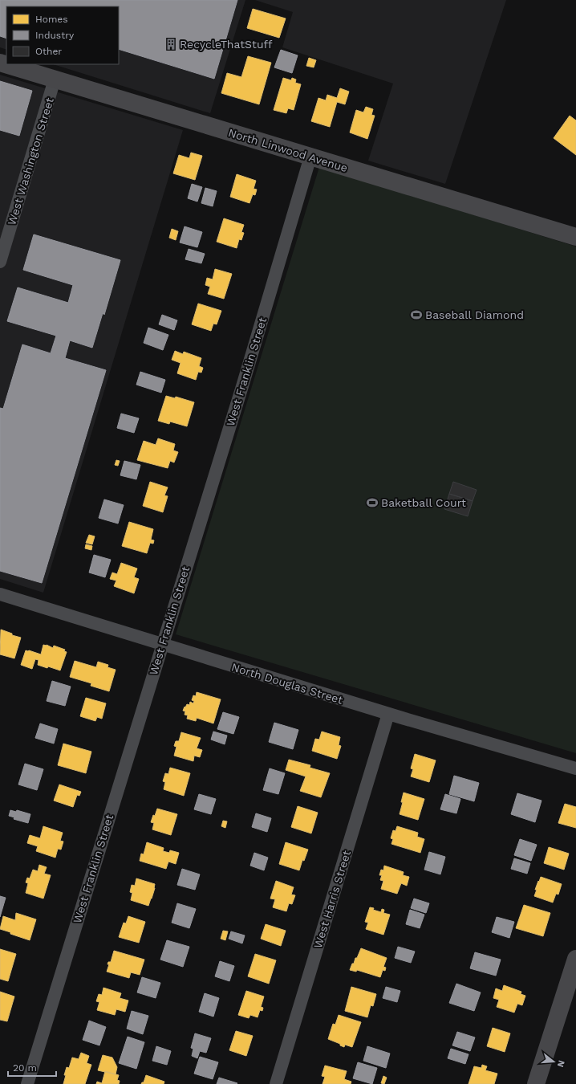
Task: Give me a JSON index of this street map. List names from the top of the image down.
{
  "streets": {
    "street": [
      "North Linwood Avenue",
      "West Washington Street",
      "West Franklin Street",
      "North Douglas Street",
      "West Harris Street"
    ]
  },
  "crossings": [
    ["North Linwood Avenue", "West Washington Street"],
    ["North Linwood Avenue", "West Franklin Street"],
    ["West Franklin Street", "North Douglas Street"],
    ["North Douglas Street", "West Harris Street"]
  ],
  "places": {
    "building": ["RecycleThatStuff"],
    "sports": ["Baseball Diamond", "Baketball Court"]
  },
  "legend": ["Homes", "Industry", "Other"],
  "scale_bar": "20 m",
  "north": "right"
}
